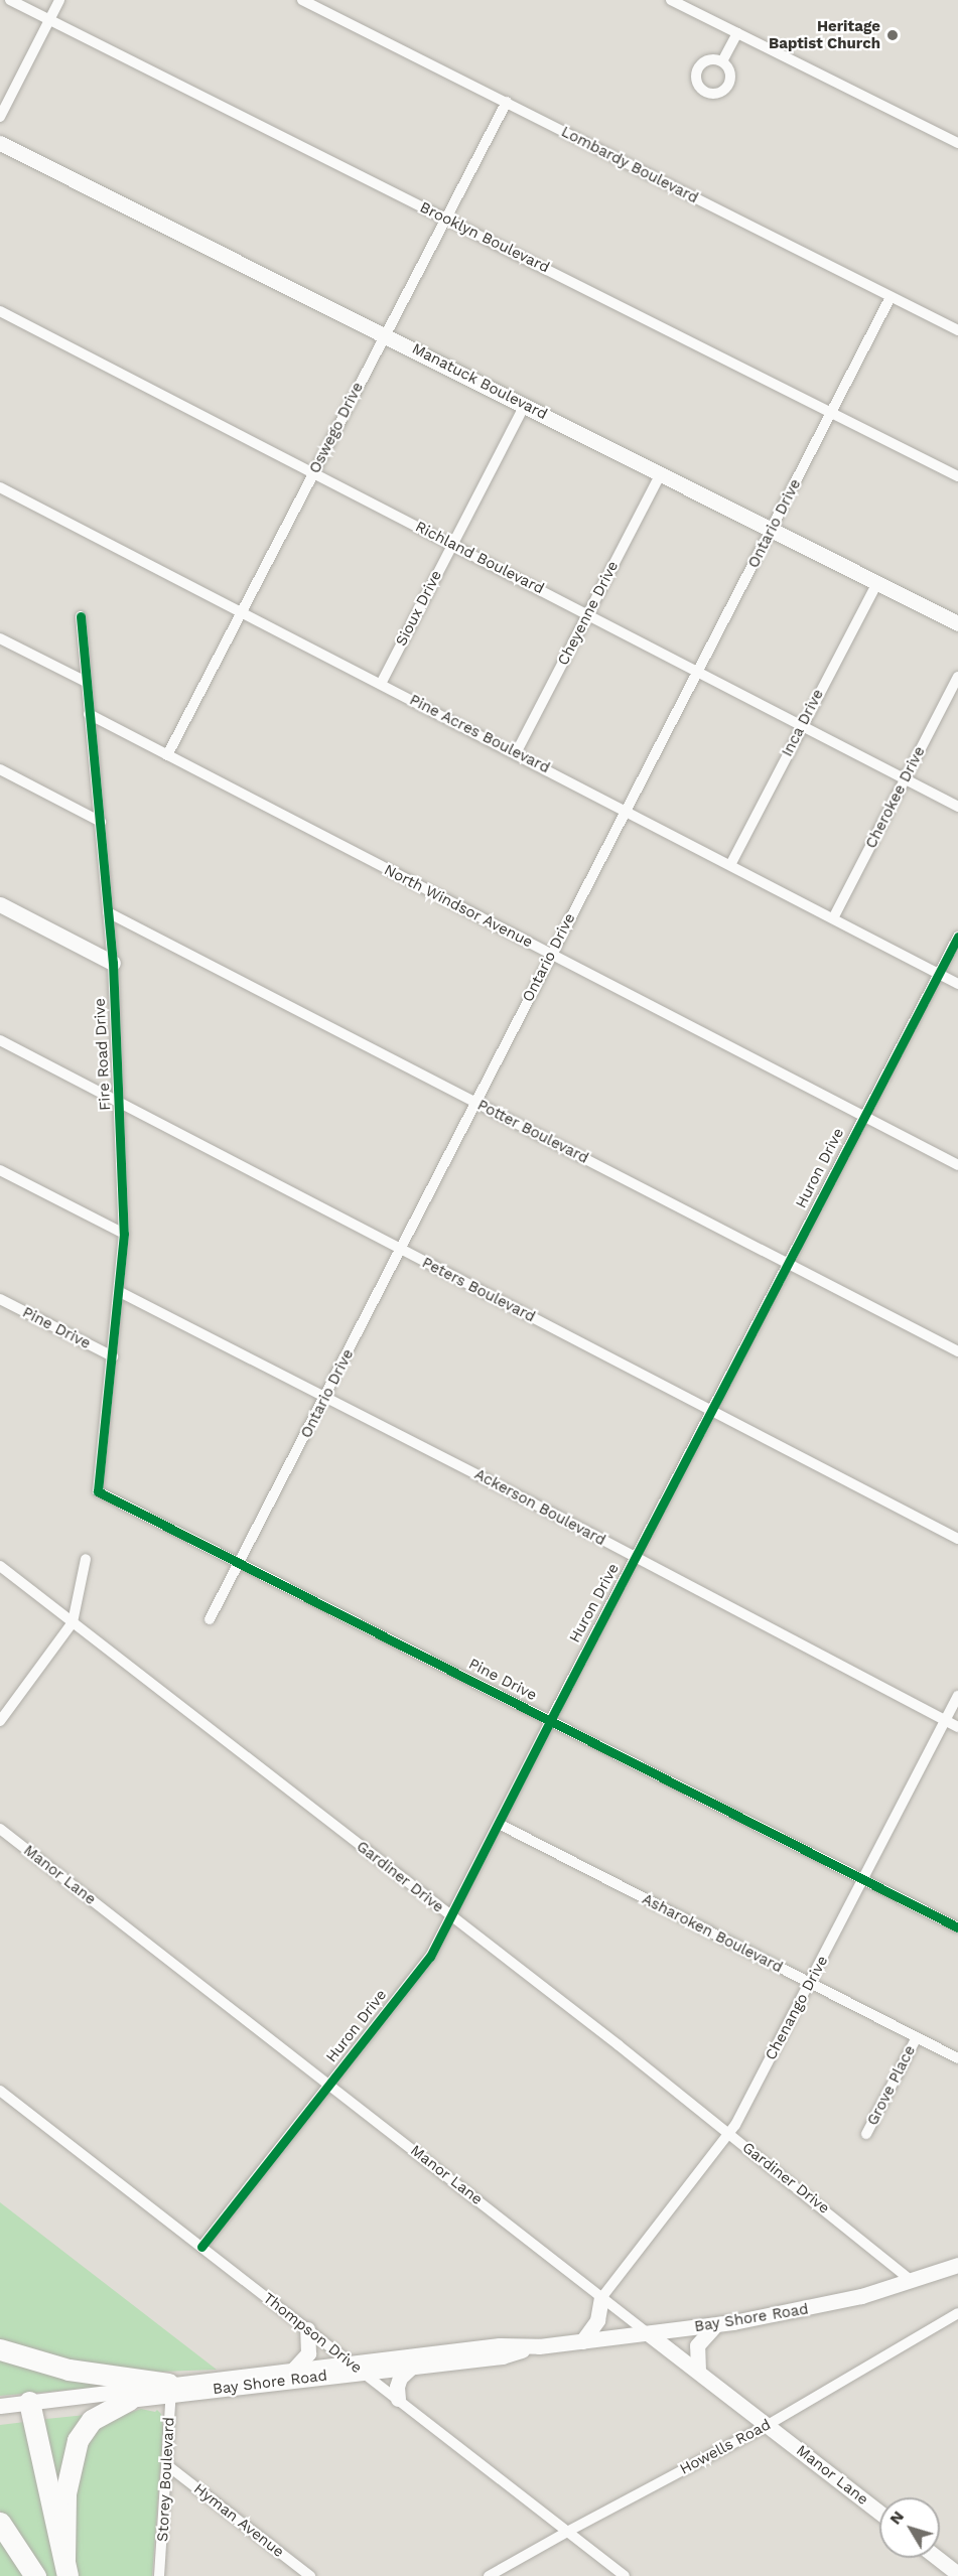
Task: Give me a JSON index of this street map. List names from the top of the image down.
{
  "streets": {
    "main road": ["Manatuck Boulevard", "Manor Lane", "Bay Shore Road"],
    "street": [
      "Lombardy Boulevard",
      "Brooklyn Boulevard",
      "Oswego Drive",
      "Ontario Drive",
      "Richland Boulevard",
      "Sioux Drive",
      "Cheyenne Drive",
      "Inca Drive",
      "Pine Acres Boulevard",
      "Cherokee Drive",
      "North Windsor Avenue",
      "Fire Road Drive",
      "Potter Boulevard",
      "Huron Drive",
      "Peters Boulevard",
      "Pine Drive",
      "Ackerson Boulevard",
      "Gardiner Drive",
      "Asharoken Boulevard",
      "Chenango Drive",
      "Grove Place",
      "Thompson Drive",
      "Howells Road",
      "Storey Boulevard",
      "Hyman Avenue"
    ]
  },
  "crossings": [
    ["Lombardy Boulevard", "Oswego Drive"],
    ["Lombardy Boulevard", "Ontario Drive"],
    ["Brooklyn Boulevard", "Oswego Drive"],
    ["Brooklyn Boulevard", "Ontario Drive"],
    ["Manatuck Boulevard", "Oswego Drive"],
    ["Manatuck Boulevard", "Ontario Drive"],
    ["Manatuck Boulevard", "Sioux Drive"],
    ["Manatuck Boulevard", "Cheyenne Drive"],
    ["Manatuck Boulevard", "Inca Drive"],
    ["Oswego Drive", "Richland Boulevard"],
    ["Oswego Drive", "Pine Acres Boulevard"],
    ["Oswego Drive", "North Windsor Avenue"],
    ["Ontario Drive", "Richland Boulevard"],
    ["Ontario Drive", "Pine Acres Boulevard"],
    ["Ontario Drive", "North Windsor Avenue"],
    ["Ontario Drive", "Potter Boulevard"],
    ["Ontario Drive", "Peters Boulevard"],
    ["Ontario Drive", "Pine Drive"],
    ["Ontario Drive", "Ackerson Boulevard"],
    ["Richland Boulevard", "Sioux Drive"],
    ["Richland Boulevard", "Cheyenne Drive"],
    ["Richland Boulevard", "Inca Drive"],
    ["Richland Boulevard", "Cherokee Drive"],
    ["Sioux Drive", "Pine Acres Boulevard"],
    ["Cheyenne Drive", "Pine Acres Boulevard"],
    ["Inca Drive", "Pine Acres Boulevard"],
    ["Pine Acres Boulevard", "Cherokee Drive"],
    ["Pine Acres Boulevard", "Huron Drive"],
    ["North Windsor Avenue", "Fire Road Drive"],
    ["North Windsor Avenue", "Huron Drive"],
    ["Fire Road Drive", "Potter Boulevard"],
    ["Fire Road Drive", "Peters Boulevard"],
    ["Fire Road Drive", "Pine Drive"],
    ["Fire Road Drive", "Ackerson Boulevard"],
    ["Potter Boulevard", "Huron Drive"],
    ["Huron Drive", "Peters Boulevard"],
    ["Huron Drive", "Pine Drive"],
    ["Huron Drive", "Ackerson Boulevard"],
    ["Huron Drive", "Manor Lane"],
    ["Huron Drive", "Gardiner Drive"],
    ["Huron Drive", "Asharoken Boulevard"],
    ["Huron Drive", "Thompson Drive"],
    ["Pine Drive", "Chenango Drive"],
    ["Ackerson Boulevard", "Chenango Drive"],
    ["Manor Lane", "Chenango Drive"],
    ["Manor Lane", "Bay Shore Road"],
    ["Manor Lane", "Howells Road"],
    ["Gardiner Drive", "Chenango Drive"],
    ["Gardiner Drive", "Bay Shore Road"],
    ["Asharoken Boulevard", "Chenango Drive"],
    ["Asharoken Boulevard", "Grove Place"],
    ["Bay Shore Road", "Thompson Drive"],
    ["Bay Shore Road", "Storey Boulevard"],
    ["Thompson Drive", "Howells Road"],
    ["Storey Boulevard", "Hyman Avenue"]
  ],
  "places": ["Heritage Baptist Church"],
  "north": "top left"
}
